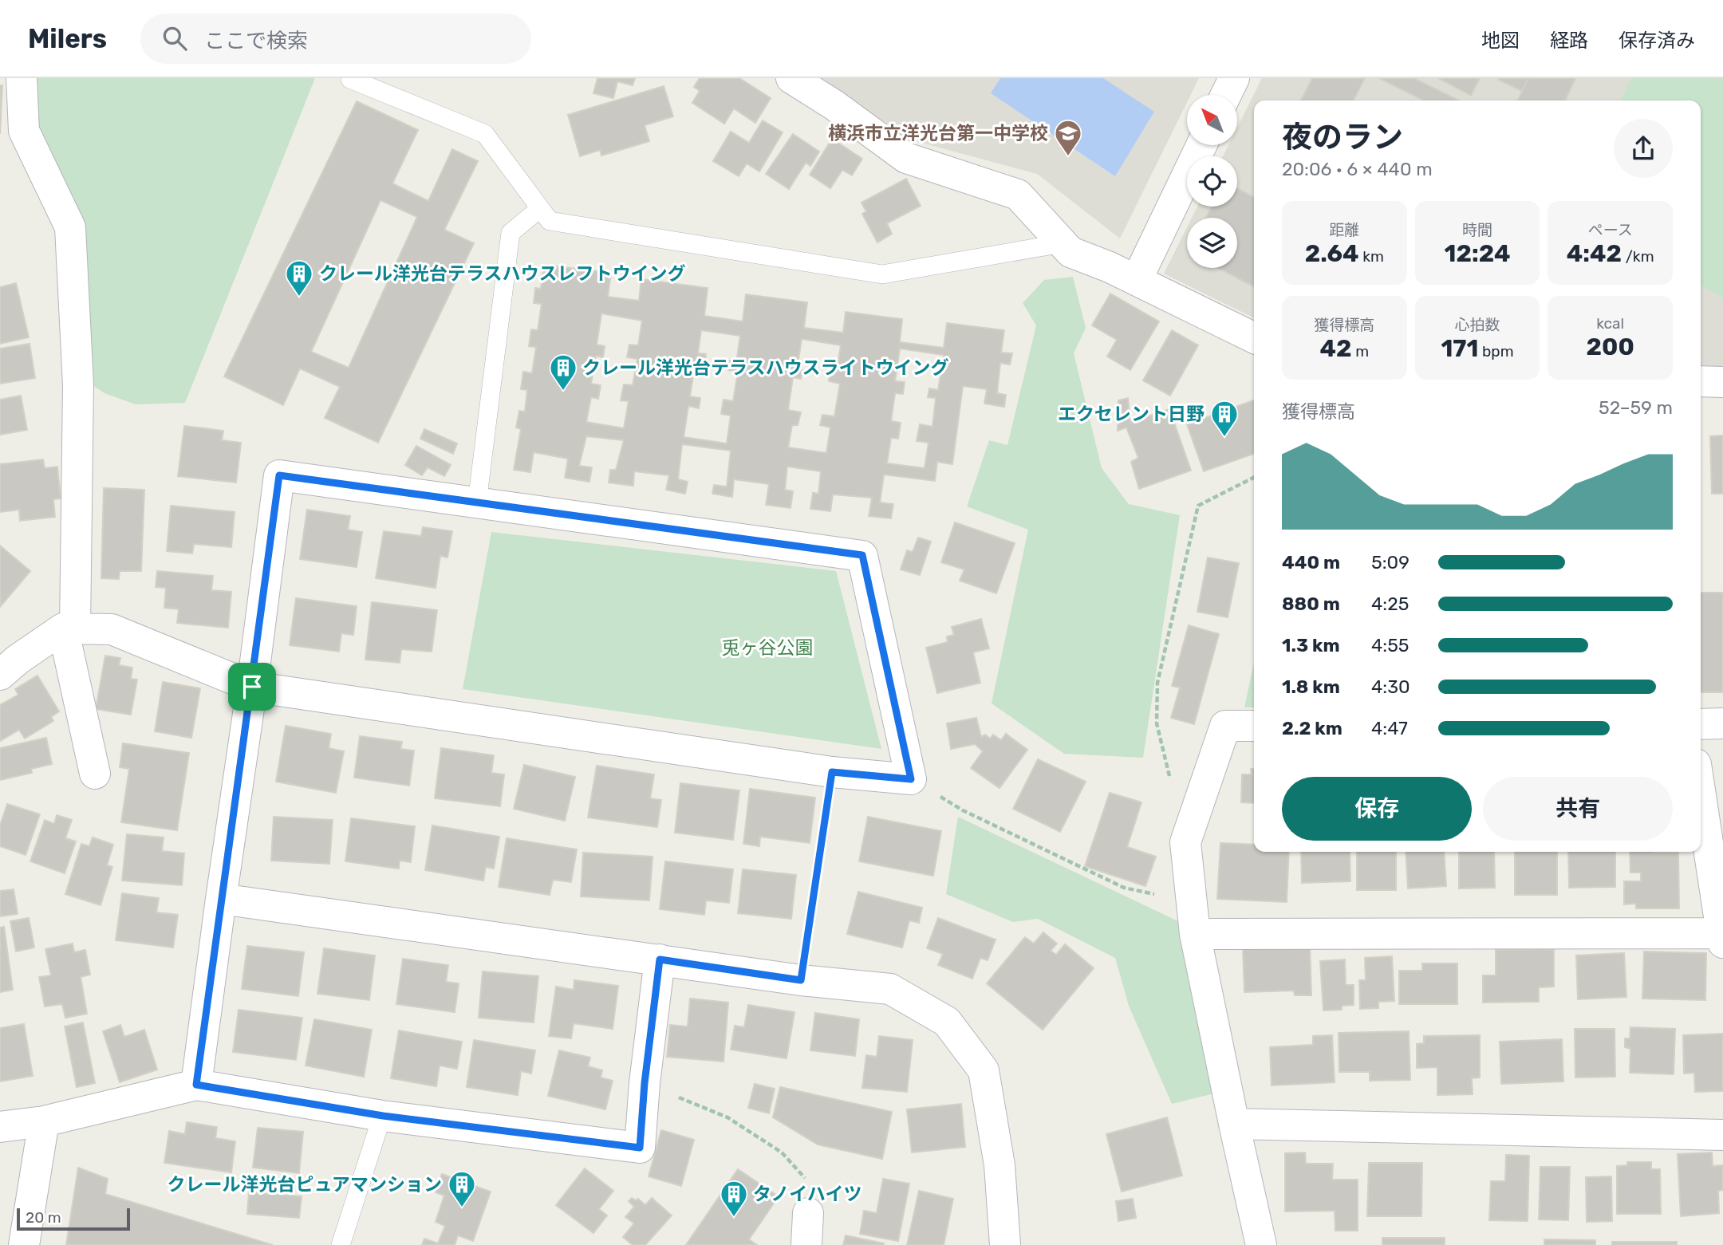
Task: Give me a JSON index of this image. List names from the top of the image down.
{
  "parks": ["兎ヶ谷公園"],
  "places": {
    "school or university": ["横浜市立洋光台第一中学校"],
    "building": [
      "クレール洋光台テラスハウスレフトウイング",
      "クレール洋光台テラスハウスライトウイング",
      "エクセレント日野",
      "クレール洋光台ピュアマンション",
      "タノイハイツ"
    ]
  },
  "scale_bar": "20 m",
  "north": "top left",
  "page": {
    "header": "Milers",
    "search": "ここで検索",
    "nav": ["地図", "経路", "保存済み"],
    "heading": ["夜のラン", "20:06 · 6 × 440 m"],
    "stats": [
      ["距離", "2.64 km"],
      ["時間", "12:24"],
      ["ペース", "4:42 /km"],
      ["獲得標高", "42 m"],
      ["心拍数", "171 bpm"],
      ["kcal", "200"]
    ],
    "chart": ["獲得標高", "52–59 m"],
    "list": [
      {
        "name": "440 m",
        "note": "5:09"
      },
      {
        "name": "880 m",
        "note": "4:25"
      },
      {
        "name": "1.3 km",
        "note": "4:55"
      },
      {
        "name": "1.8 km",
        "note": "4:30"
      },
      {
        "name": "2.2 km",
        "note": "4:47"
      }
    ],
    "buttons": ["保存", "共有"],
    "scale": "20 m"
  }
}
